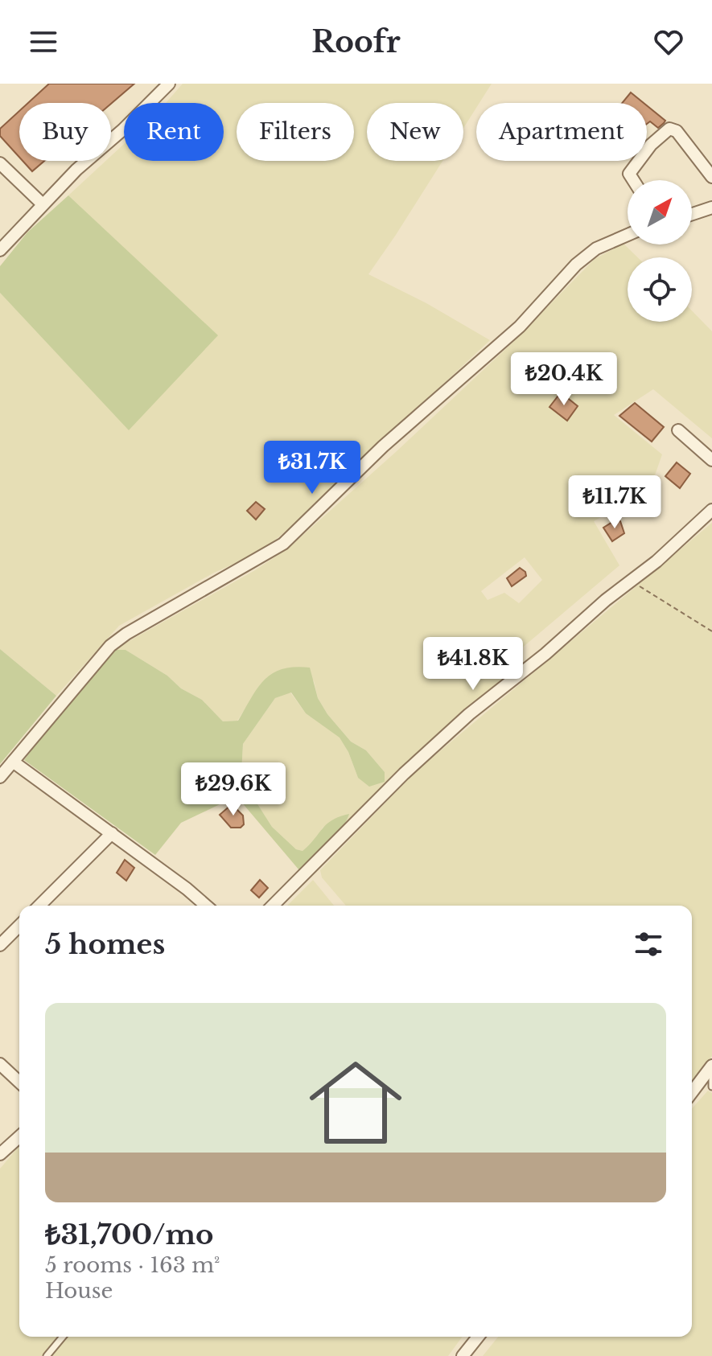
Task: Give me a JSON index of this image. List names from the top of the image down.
{
  "north": "top right",
  "page": {
    "header": "Roofr",
    "chip": [
      "Buy",
      "Rent",
      "Filters",
      "New",
      "Apartment"
    ],
    "price": [
      "₺20.4K",
      "₺31.7K",
      "₺11.7K",
      "₺41.8K",
      "₺29.6K"
    ],
    "heading": "5 homes",
    "list": [
      {
        "name": "₺31,700/mo",
        "note": "5 rooms · 163 m² · House"
      }
    ]
  }
}
